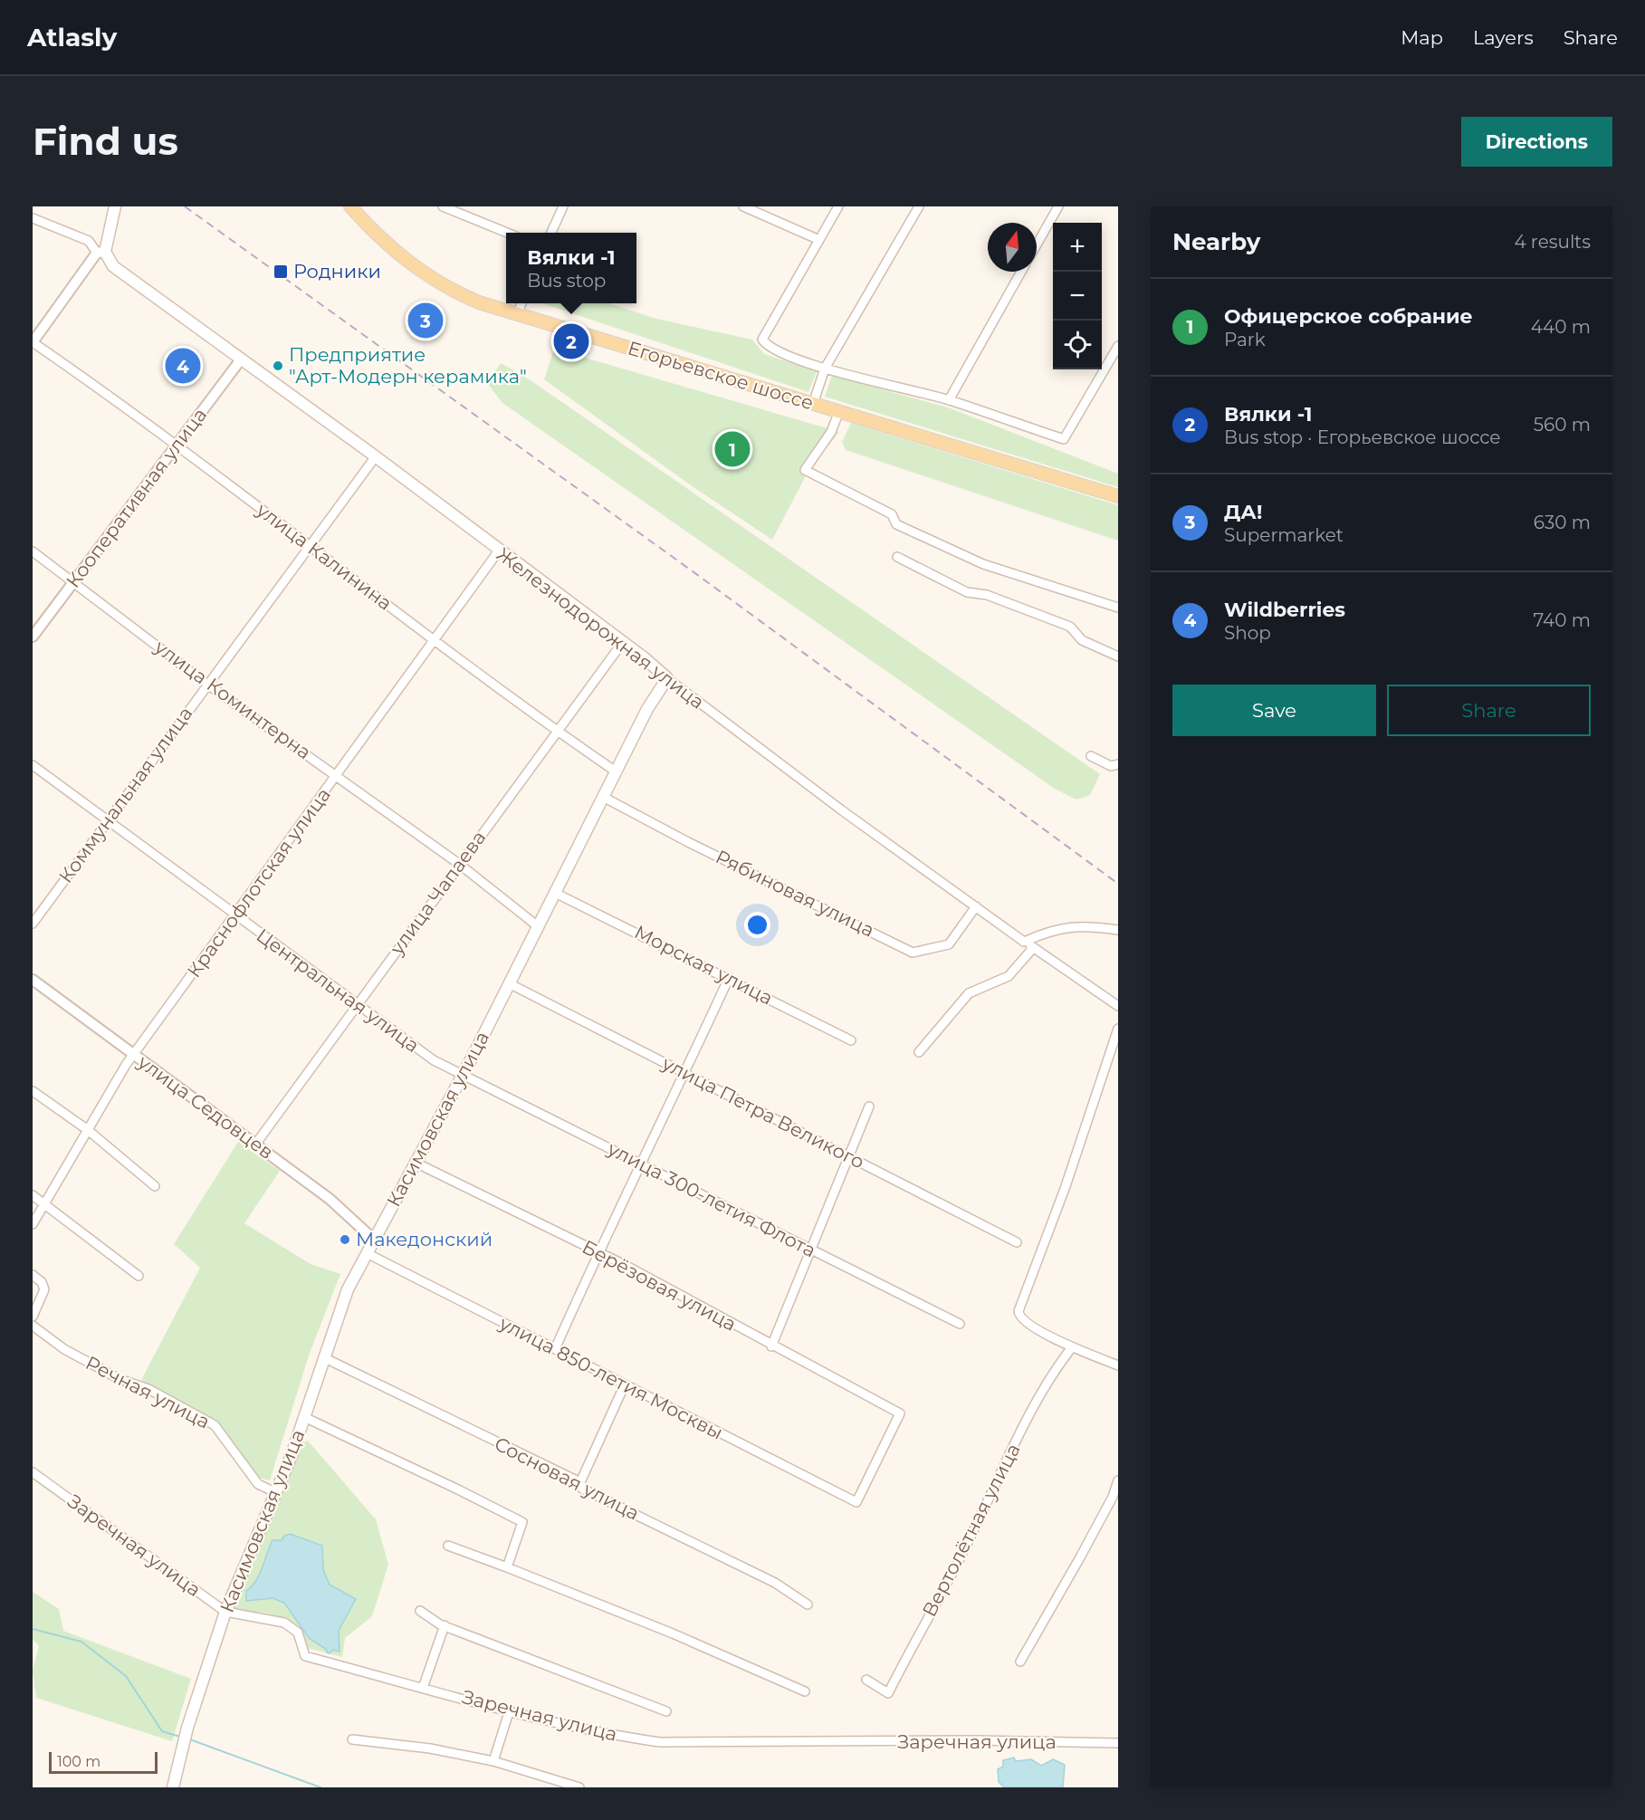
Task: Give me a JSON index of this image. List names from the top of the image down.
{
  "streets": {
    "main road": ["Егорьевское шоссе", "Железнодорожная улица", "Касимовская улица"],
    "street": [
      "Кооперативная улица",
      "улица Калинина",
      "улица Коминтерна",
      "Коммунальная улица",
      "Краснофлотская улица",
      "улица Чапаева",
      "Рябиновая улица",
      "Морская улица",
      "Центральная улица",
      "улица Седовцев",
      "улица Петра Великого",
      "улица 300-летия Флота",
      "Берёзовая улица",
      "улица 850-летия Москвы",
      "Речная улица",
      "Сосновая улица",
      "Вертолётная улица",
      "Заречная улица"
    ]
  },
  "crossings": [
    ["Кооперативная улица", "улица Калинина"],
    ["Кооперативная улица", "Железнодорожная улица"],
    ["Кооперативная улица", "улица Коминтерна"],
    ["улица Калинина", "Коммунальная улица"],
    ["улица Калинина", "Краснофлотская улица"],
    ["улица Калинина", "улица Чапаева"],
    ["улица Калинина", "Касимовская улица"],
    ["Железнодорожная улица", "Коммунальная улица"],
    ["Железнодорожная улица", "Краснофлотская улица"],
    ["Железнодорожная улица", "улица Чапаева"],
    ["Железнодорожная улица", "Рябиновая улица"],
    ["Железнодорожная улица", "Касимовская улица"],
    ["улица Коминтерна", "Коммунальная улица"],
    ["улица Коминтерна", "Краснофлотская улица"],
    ["улица Коминтерна", "улица Чапаева"],
    ["улица Коминтерна", "Касимовская улица"],
    ["Коммунальная улица", "Центральная улица"],
    ["Краснофлотская улица", "Центральная улица"],
    ["Краснофлотская улица", "улица Седовцев"],
    ["улица Чапаева", "Центральная улица"],
    ["улица Чапаева", "улица Седовцев"],
    ["Рябиновая улица", "Касимовская улица"],
    ["Морская улица", "Касимовская улица"],
    ["Центральная улица", "Касимовская улица"],
    ["Центральная улица", "улица 300-летия Флота"],
    ["улица Седовцев", "Касимовская улица"],
    ["улица Петра Великого", "Касимовская улица"],
    ["Касимовская улица", "улица 300-летия Флота"],
    ["Касимовская улица", "Берёзовая улица"],
    ["Касимовская улица", "улица 850-летия Москвы"],
    ["Касимовская улица", "Речная улица"],
    ["Касимовская улица", "Сосновая улица"],
    ["Касимовская улица", "Заречная улица"],
    ["Берёзовая улица", "улица 850-летия Москвы"]
  ],
  "places": {
    "transit": ["Родники"],
    "other": ["Предприятие \"Арт-Модерн керамика\"", "Македонский"]
  },
  "scale_bar": "100 m",
  "north": "top",
  "page": {
    "header": "Atlasly",
    "nav": ["Map", "Layers", "Share"],
    "buttons": [
      "Directions",
      ["Save", "Share"]
    ],
    "title": "Find us",
    "heading": ["Nearby", "4 results"],
    "map_buttons": ["+", "−"],
    "popup": ["Вялки -1", "Bus stop"],
    "list": [
      {
        "mark": "1",
        "name": "Офицерское собрание",
        "note": "Park",
        "value": "440 m"
      },
      {
        "mark": "2",
        "name": "Вялки -1",
        "note": "Bus stop · Егорьевское шоссе",
        "value": "560 m"
      },
      {
        "mark": "3",
        "name": "ДА!",
        "note": "Supermarket",
        "value": "630 m"
      },
      {
        "mark": "4",
        "name": "Wildberries",
        "note": "Shop",
        "value": "740 m"
      }
    ],
    "pins": [
      "3",
      "2",
      "4",
      "1"
    ],
    "scale": "100 m"
  }
}
